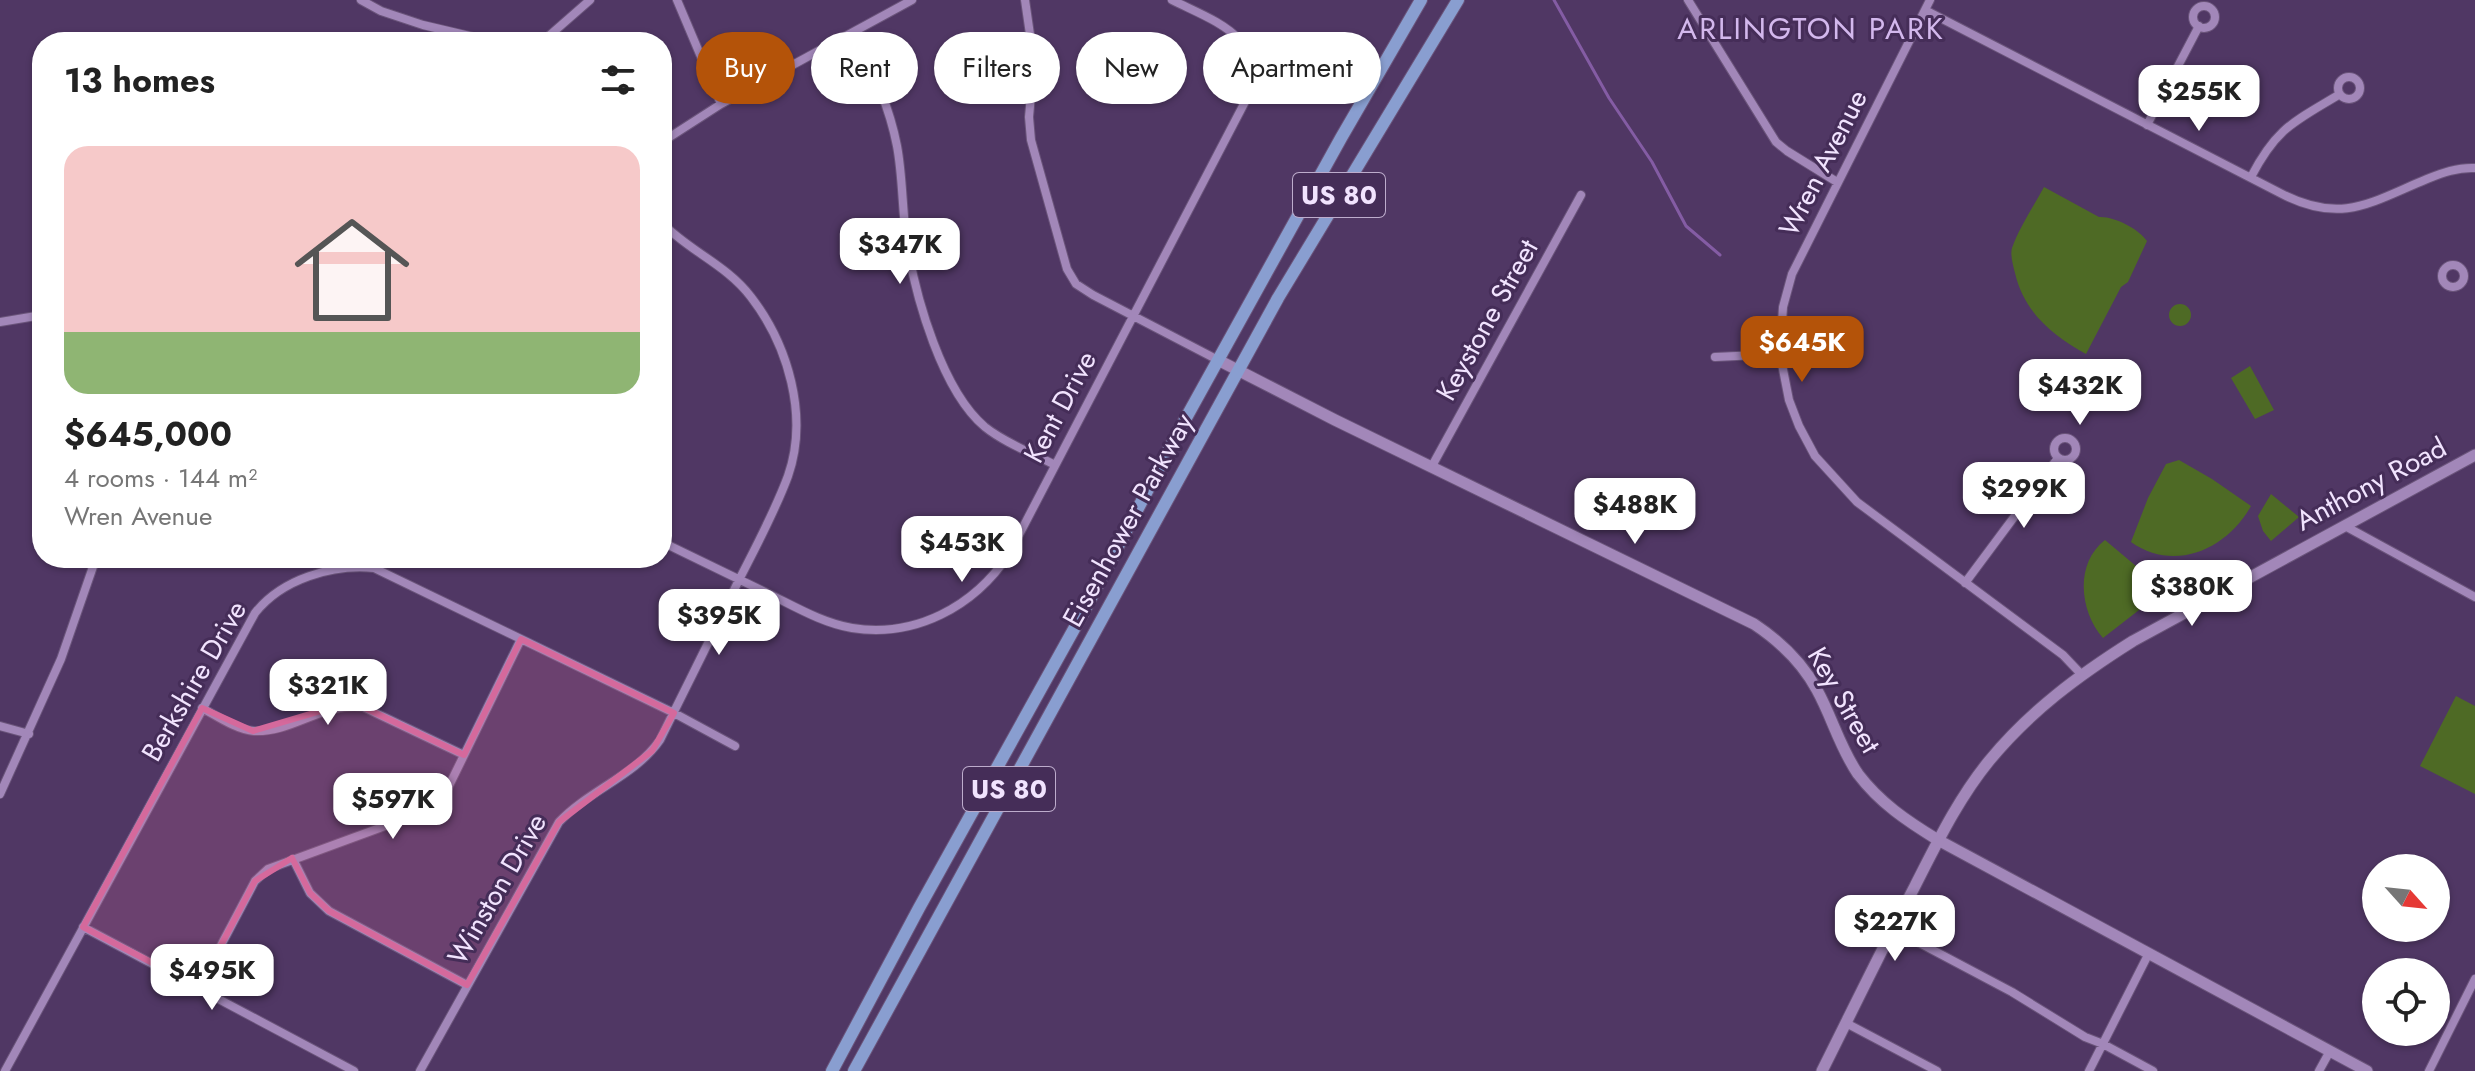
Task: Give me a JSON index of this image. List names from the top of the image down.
{
  "streets": {
    "main road": ["US 80", "Eisenhower Parkway"],
    "street": [
      "Wren Avenue",
      "Keystone Street",
      "Kent Drive",
      "Anthony Road",
      "Berkshire Drive",
      "Key Street",
      "Winston Drive"
    ]
  },
  "crossings": [
    ["Wren Avenue", "Anthony Road"],
    ["Keystone Street", "Key Street"],
    ["Kent Drive", "Winston Drive"],
    ["Anthony Road", "Key Street"],
    ["Eisenhower Parkway", "Key Street"],
    ["Berkshire Drive", "Winston Drive"]
  ],
  "districts": ["ARLINGTON PARK"],
  "north": "bottom right",
  "page": {
    "chip": [
      "Buy",
      "Rent",
      "Filters",
      "New",
      "Apartment"
    ],
    "heading": "13 homes",
    "price": [
      "$255K",
      "$347K",
      "$645K",
      "$432K",
      "$299K",
      "$488K",
      "$453K",
      "$380K",
      "$395K",
      "$321K",
      "$597K",
      "$227K",
      "$495K"
    ],
    "list": [
      {
        "name": "$645,000",
        "note": "4 rooms · 144 m² · Wren Avenue"
      }
    ]
  }
}
